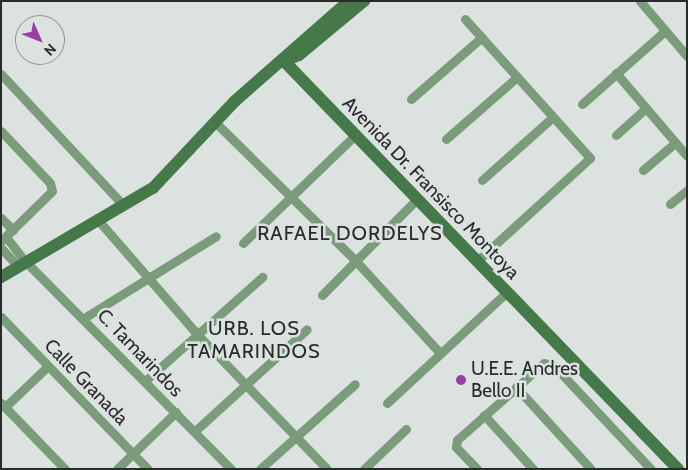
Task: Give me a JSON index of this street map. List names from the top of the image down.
{
  "streets": {
    "main road": ["Avenida Dr. Fransisco Montoya"],
    "street": ["C. Tamarindos", "Calle Granada"]
  },
  "districts": ["RAFAEL DORDELYS", "URB. LOS TAMARINDOS"],
  "places": ["U.E.E. Andres Bello II"],
  "north": "bottom right"
}
